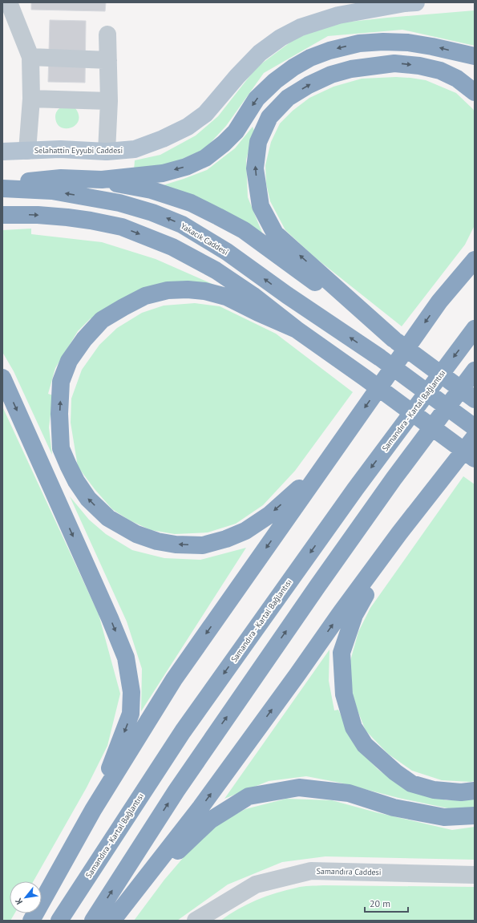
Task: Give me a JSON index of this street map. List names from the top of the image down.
{
  "streets": {
    "highway": ["Yakacık Caddesi", "Samandıra - Kartal Bağlantısı"],
    "main road": ["Selahattin Eyyubi Caddesi"],
    "street": ["Samandıra Caddesi"]
  },
  "scale_bar": "20 m",
  "north": "bottom left"
}
